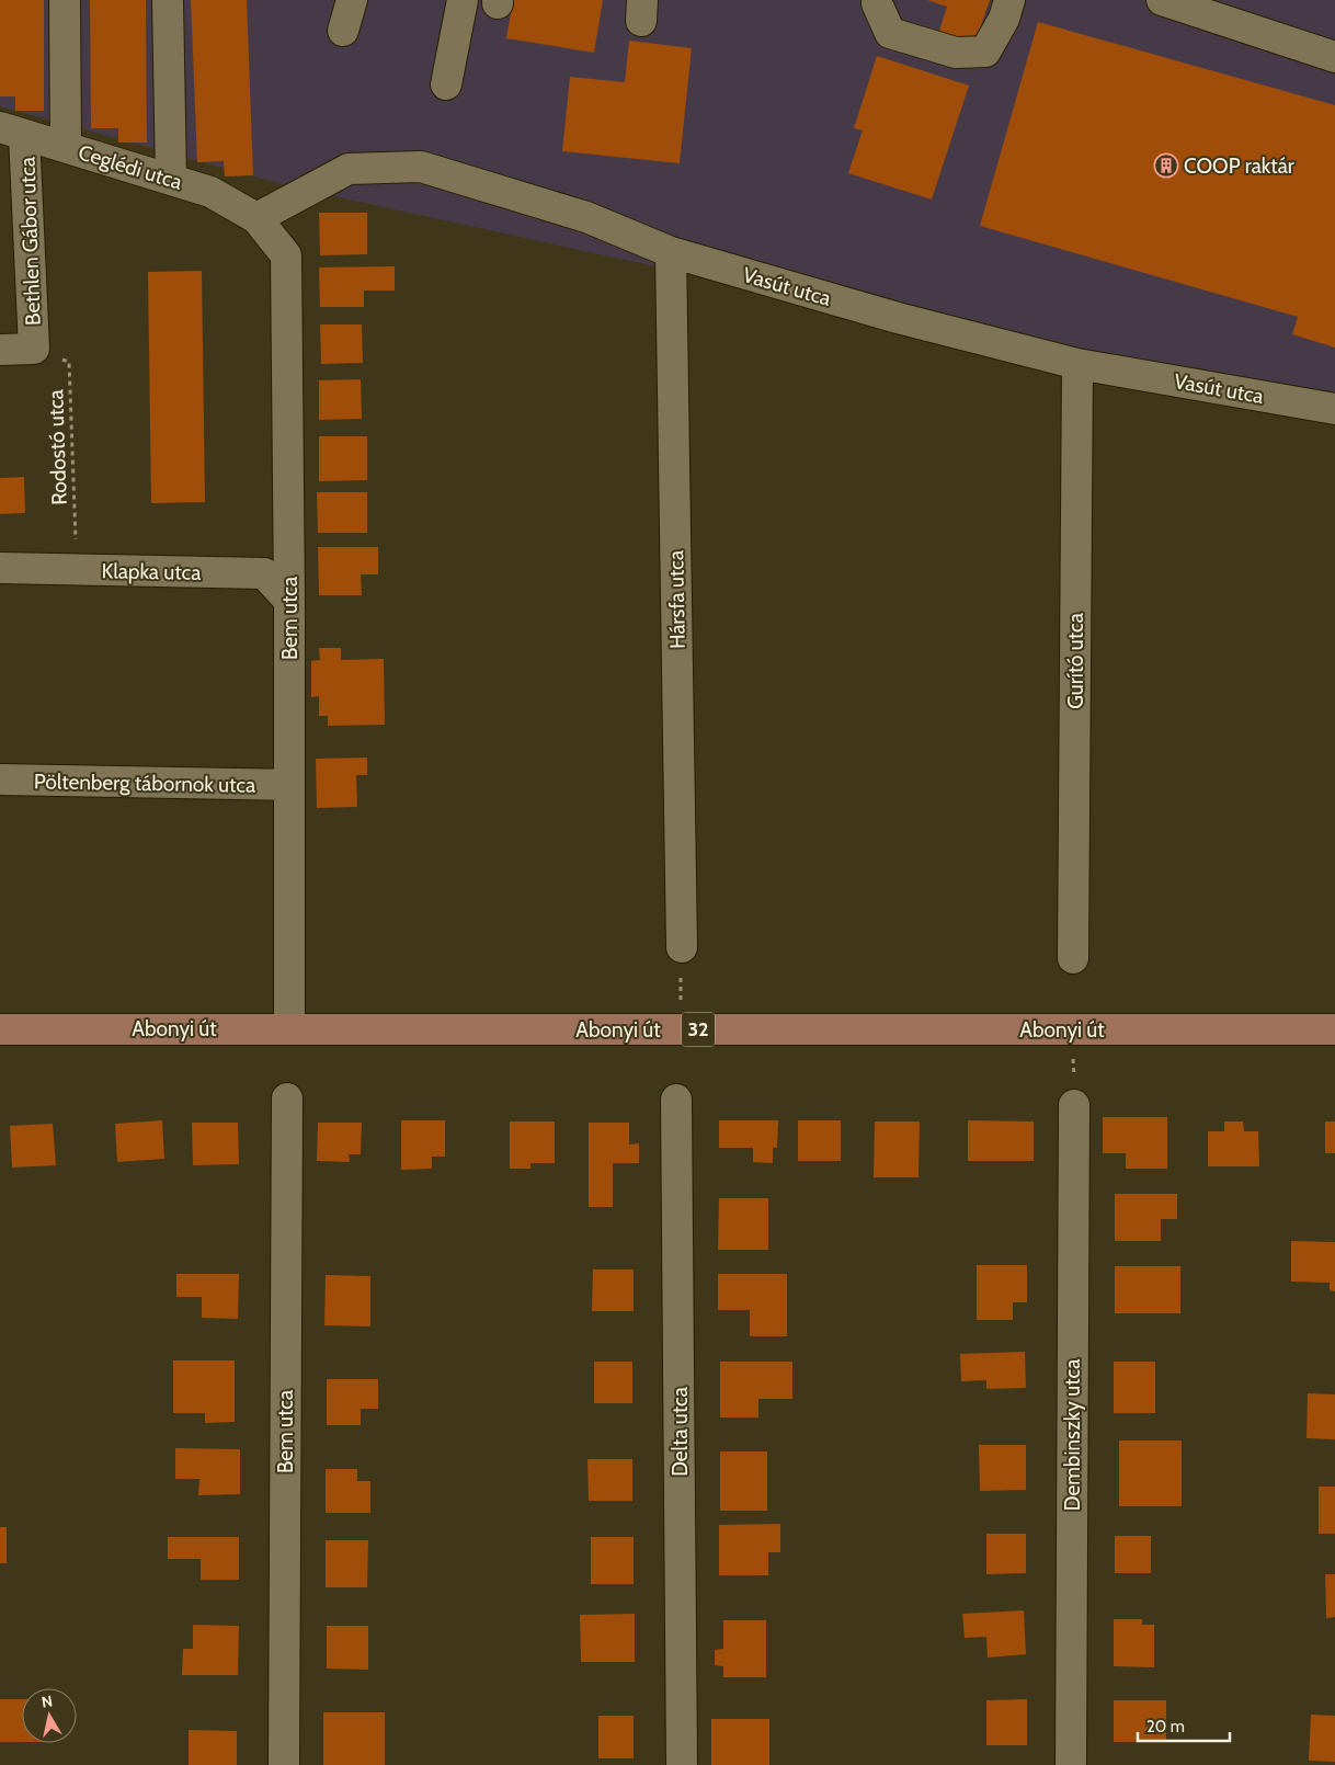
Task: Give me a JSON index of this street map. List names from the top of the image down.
{
  "streets": {
    "main road": ["Abonyi út", "32"],
    "street": [
      "Ceglédi utca",
      "Bethlen Gábor utca",
      "Vasút utca",
      "Klapka utca",
      "Hársfa utca",
      "Bem utca",
      "Gurító utca",
      "Pöltenberg tábornok utca",
      "Delta utca",
      "Dembinszky utca"
    ],
    "path": ["Rodostó utca"]
  },
  "crossings": [
    ["Ceglédi utca", "Bethlen Gábor utca"],
    ["Ceglédi utca", "Vasút utca"],
    ["Ceglédi utca", "Bem utca"],
    ["Bethlen Gábor utca", "Rodostó utca"],
    ["Vasút utca", "Hársfa utca"],
    ["Vasút utca", "Bem utca"],
    ["Vasút utca", "Gurító utca"],
    ["Rodostó utca", "Klapka utca"],
    ["Klapka utca", "Bem utca"],
    ["Bem utca", "Pöltenberg tábornok utca"],
    ["Bem utca", "Abonyi út"]
  ],
  "places": {
    "building": ["COOP raktár"]
  },
  "scale_bar": "20 m",
  "north": "top"
}
